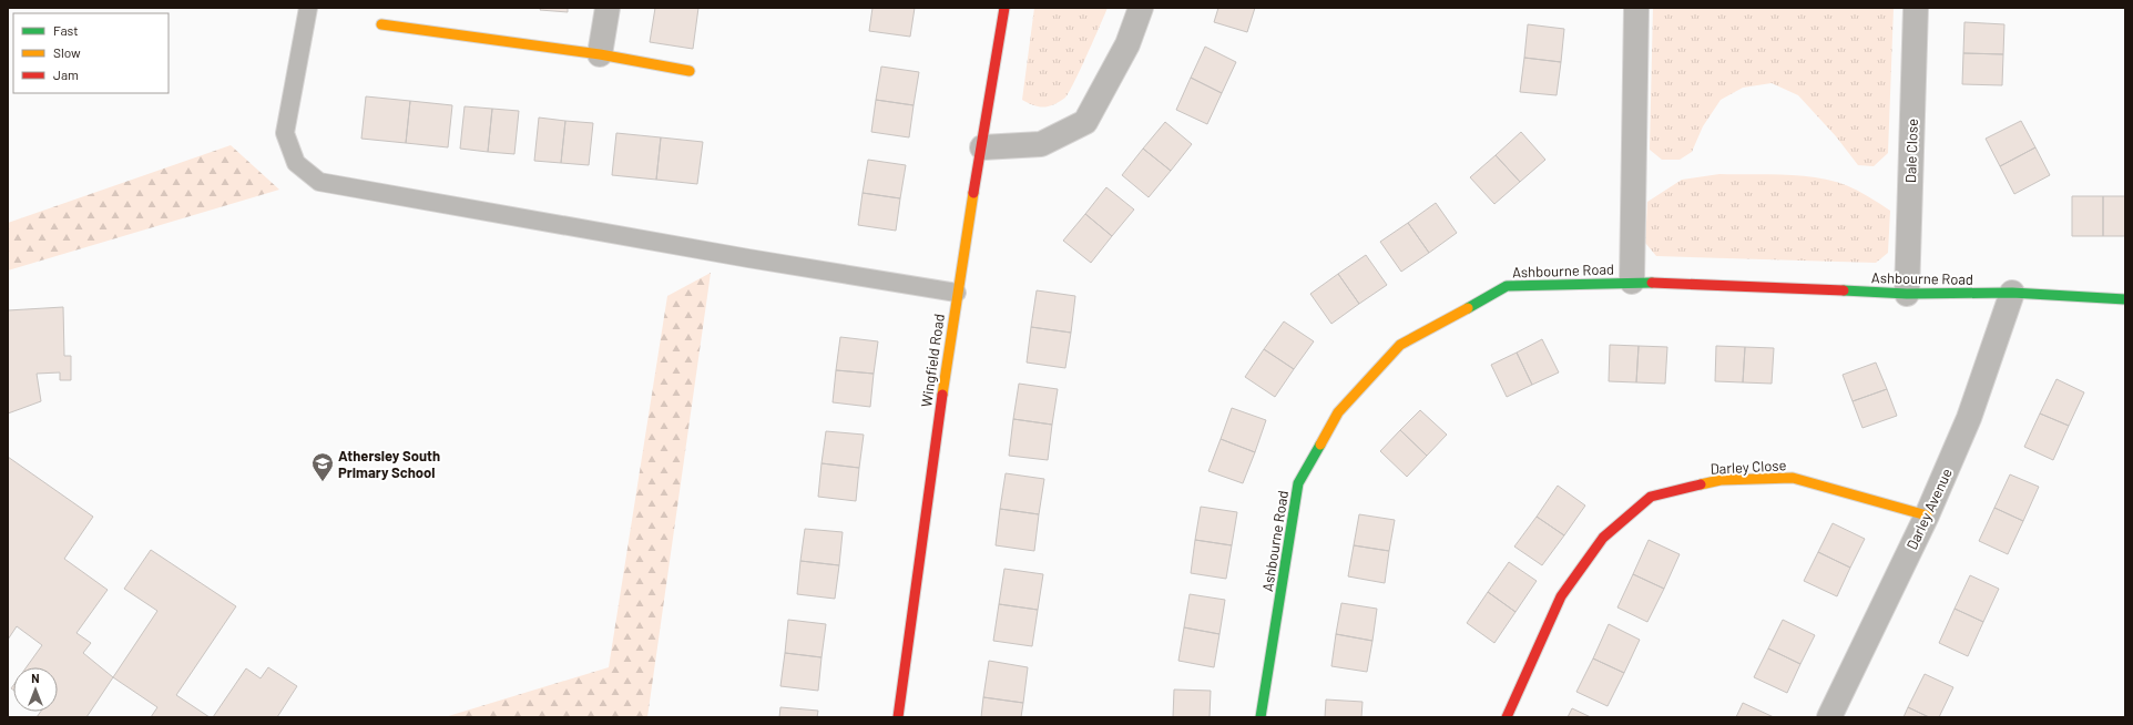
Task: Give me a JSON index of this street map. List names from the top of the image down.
{
  "streets": {
    "street": [
      "Dale Close",
      "Ashbourne Road",
      "Wingfield Road",
      "Darley Close",
      "Darley Avenue"
    ]
  },
  "crossings": [
    ["Dale Close", "Ashbourne Road"],
    ["Ashbourne Road", "Darley Avenue"],
    ["Darley Close", "Darley Avenue"]
  ],
  "places": {
    "school or university": ["Athersley South Primary School"]
  },
  "legend": ["Fast", "Slow", "Jam"],
  "north": "top"
}
